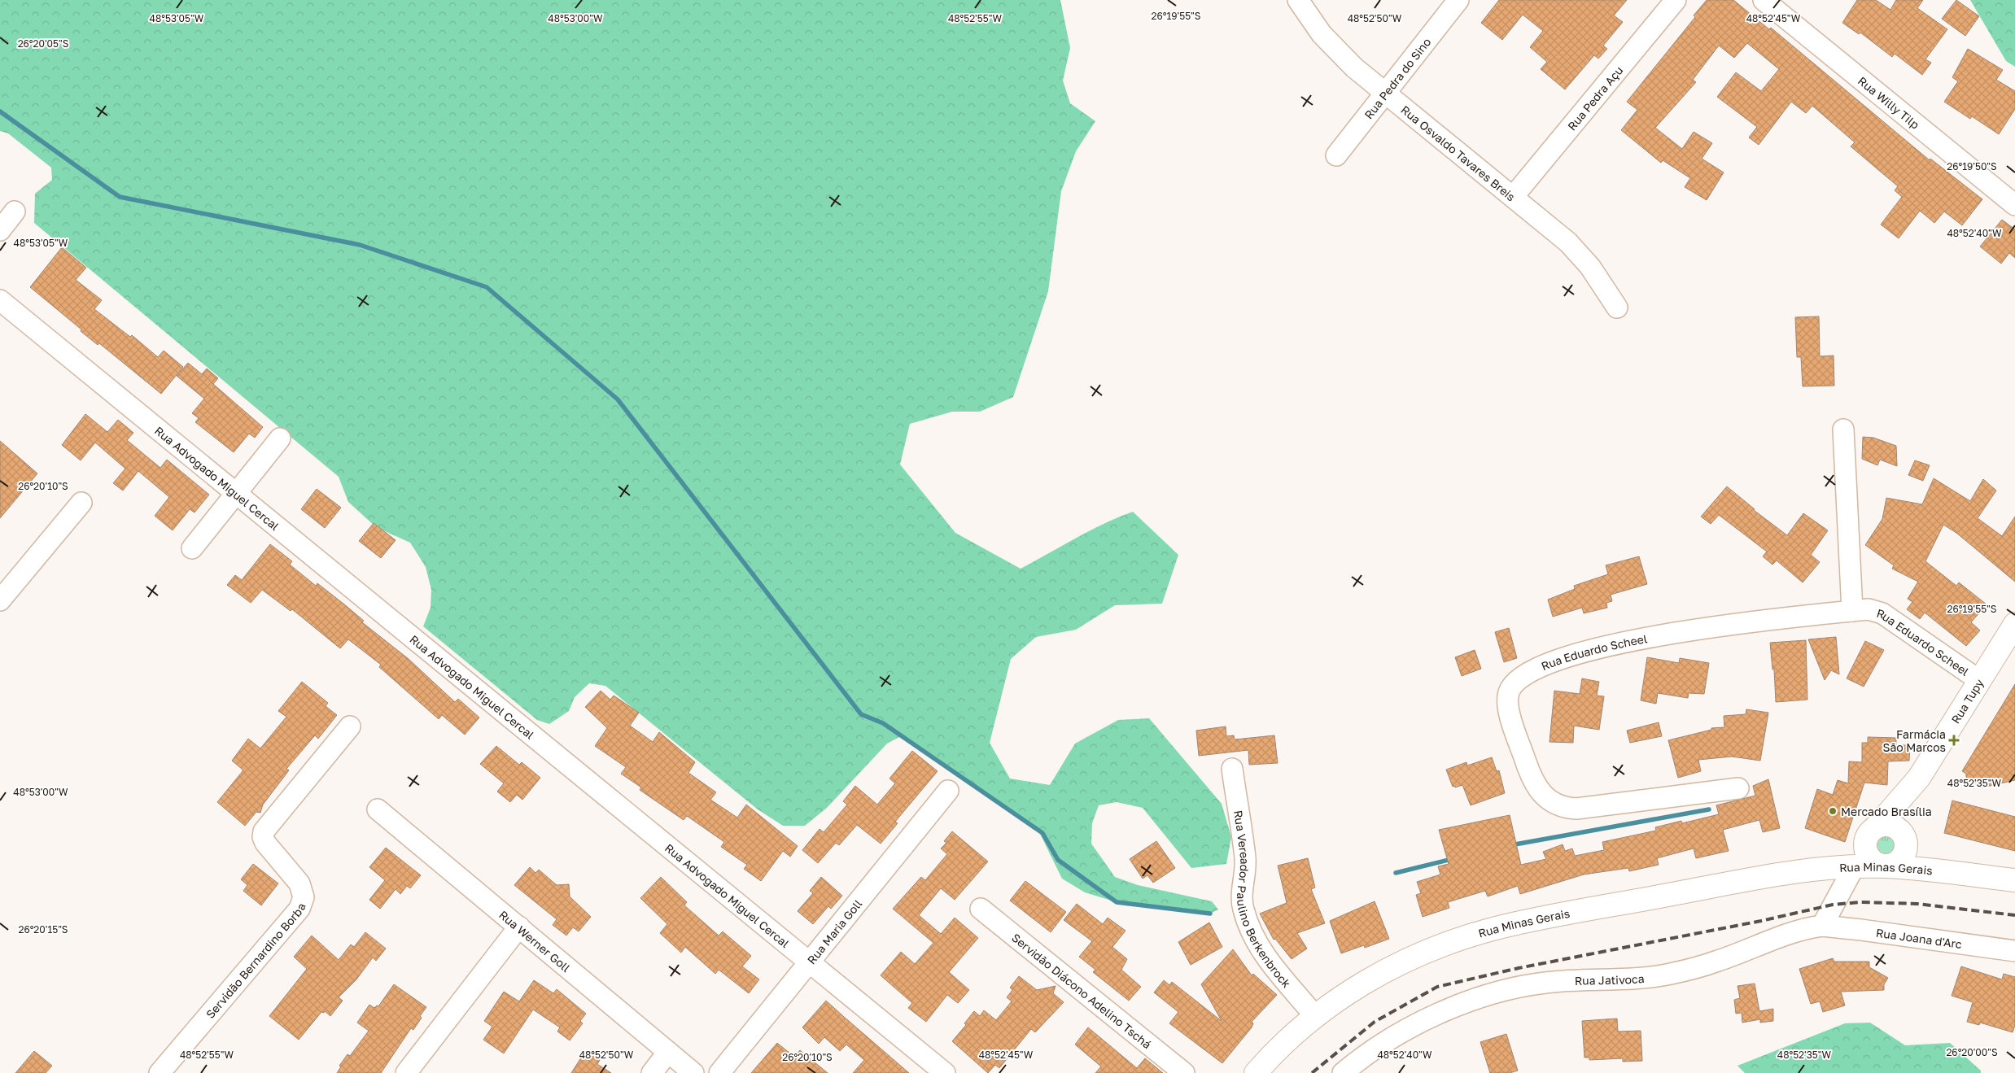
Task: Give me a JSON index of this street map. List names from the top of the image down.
{
  "streets": {
    "main road": ["Rua Tupy", "Rua Minas Gerais"],
    "street": [
      "Rua Pedra do Sino",
      "Rua Pedra Açu",
      "Rua Willy Tilp",
      "Rua Osvaldo Tavares Breis",
      "Rua Advogado Miguel Cercal",
      "Rua Eduardo Scheel",
      "Rua Vereador Paulino Berkenbrock",
      "Rua Maria Goll",
      "Rua Joana d'Arc",
      "Rua Werner Goll",
      "Servidão Bernardino Borba",
      "Rua Jativoca",
      "Servidão Diácono Adelino Tschá"
    ]
  },
  "crossings": [
    ["Rua Pedra do Sino", "Rua Osvaldo Tavares Breis"],
    ["Rua Pedra Açu", "Rua Osvaldo Tavares Breis"],
    ["Rua Advogado Miguel Cercal", "Rua Maria Goll"],
    ["Rua Eduardo Scheel", "Rua Tupy"],
    ["Rua Tupy", "Rua Minas Gerais"],
    ["Rua Minas Gerais", "Rua Vereador Paulino Berkenbrock"],
    ["Rua Joana d'Arc", "Rua Jativoca"]
  ],
  "places": {
    "health": ["Farmácia São Marcos"],
    "other": ["Mercado Brasília"]
  },
  "coordinates": [
    "26°19'55\"S",
    "48°53'05\"W",
    "48°53'00\"W",
    "48°52'55\"W",
    "48°52'50\"W",
    "48°52'45\"W",
    "26°20'05\"S",
    "26°19'50\"S",
    "48°52'40\"W",
    "26°20'10\"S",
    "48°52'35\"W",
    "26°20'15\"S",
    "26°20'00\"S"
  ]
}
